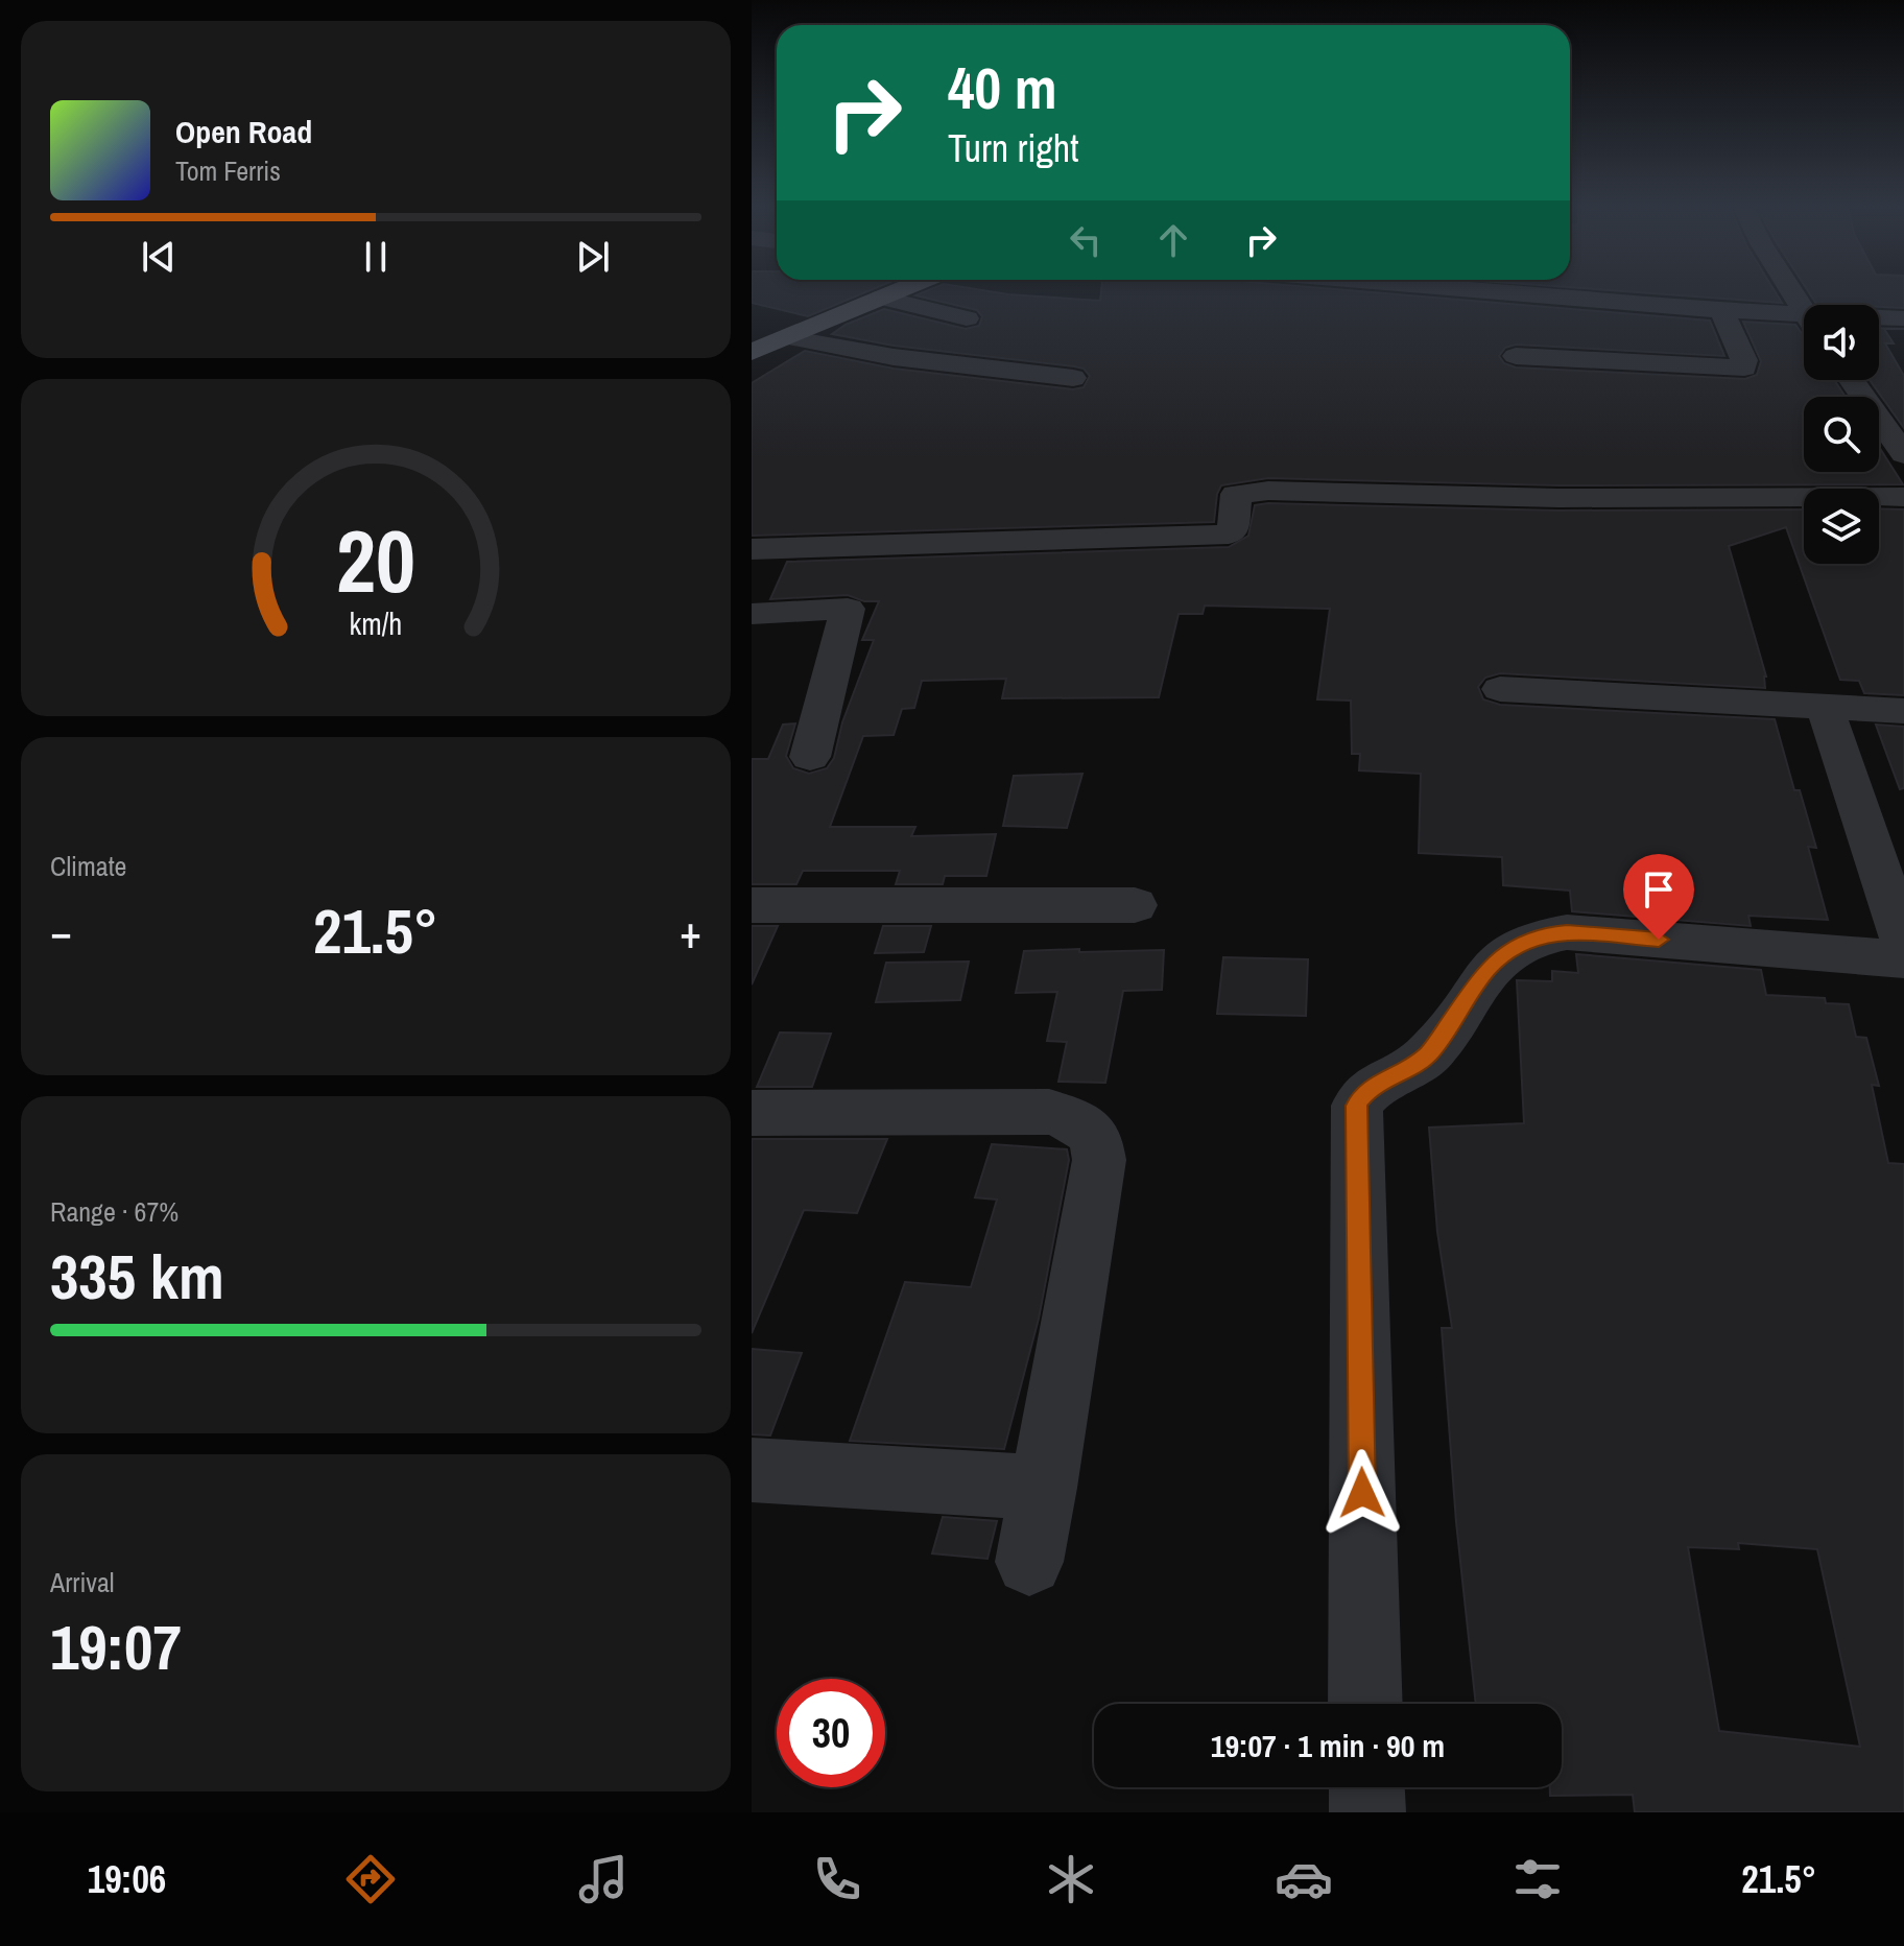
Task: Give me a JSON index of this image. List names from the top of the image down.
{
  "page": {
    "turn": ["40 m", "Turn right"],
    "song": ["Open Road", "Tom Ferris"],
    "tile": [
      "Climate",
      ["Range · 67%", "335 km"],
      ["Arrival", "19:07"]
    ],
    "heat": ["−", "21.5°", "+"],
    "limit": "30",
    "trip": "19:07 · 1 min · 90 m",
    "tabs": ["19:06", "21.5°"],
    "gauge": ["20", "km/h"]
  }
}
